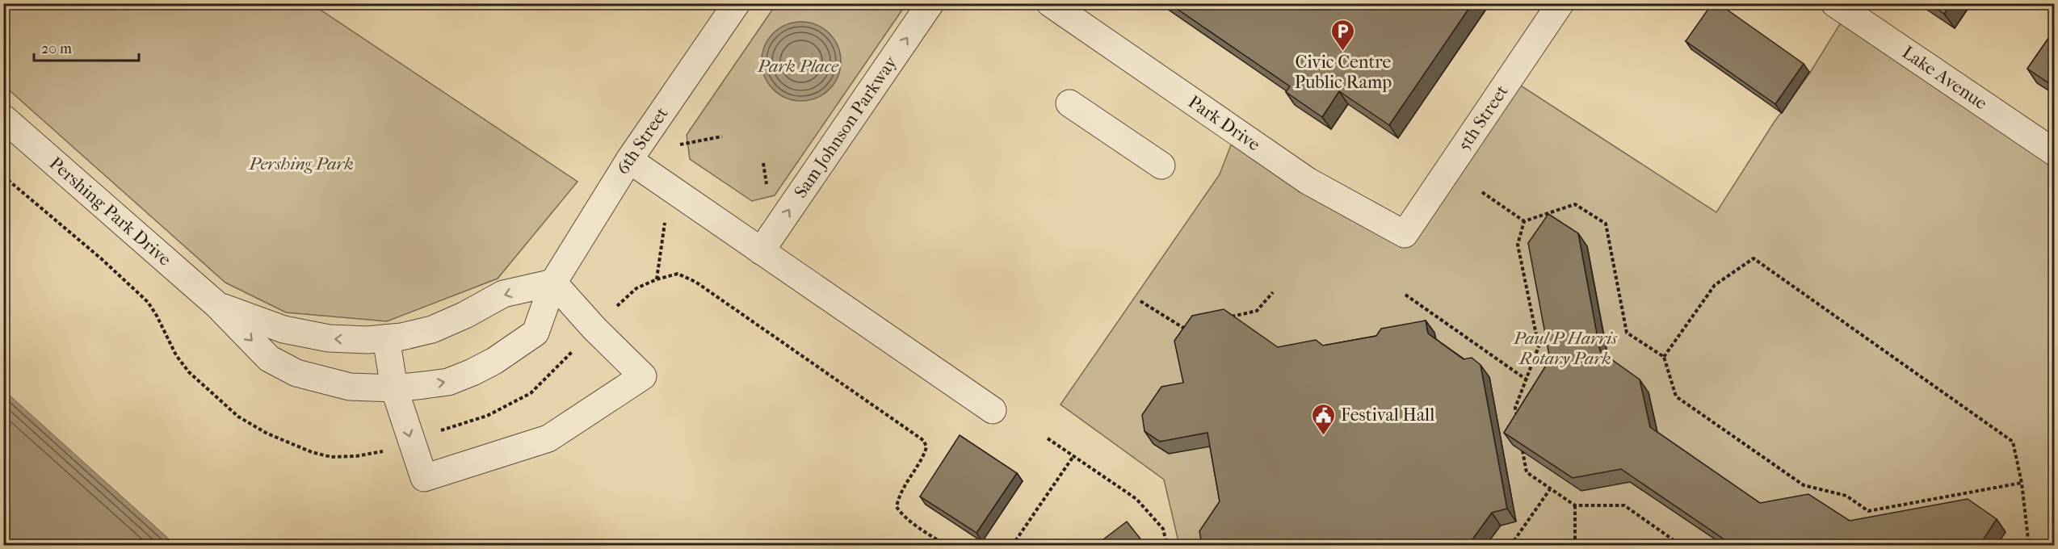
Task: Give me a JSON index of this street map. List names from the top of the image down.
{
  "streets": {
    "street": [
      "Lake Avenue",
      "5th Street",
      "Park Drive",
      "Sam Johnson Parkway",
      "6th Street",
      "Pershing Park Drive"
    ]
  },
  "crossings": [
    ["5th Street", "Park Drive"],
    ["6th Street", "Pershing Park Drive"]
  ],
  "one_way": ["Sam Johnson Parkway"],
  "parks": ["Park Place", "Pershing Park", "Paul P Harris Rotary Park"],
  "places": {
    "parking": ["Civic Centre Public Ramp"],
    "public building": ["Festival Hall"]
  },
  "scale_bar": "20 m"
}
